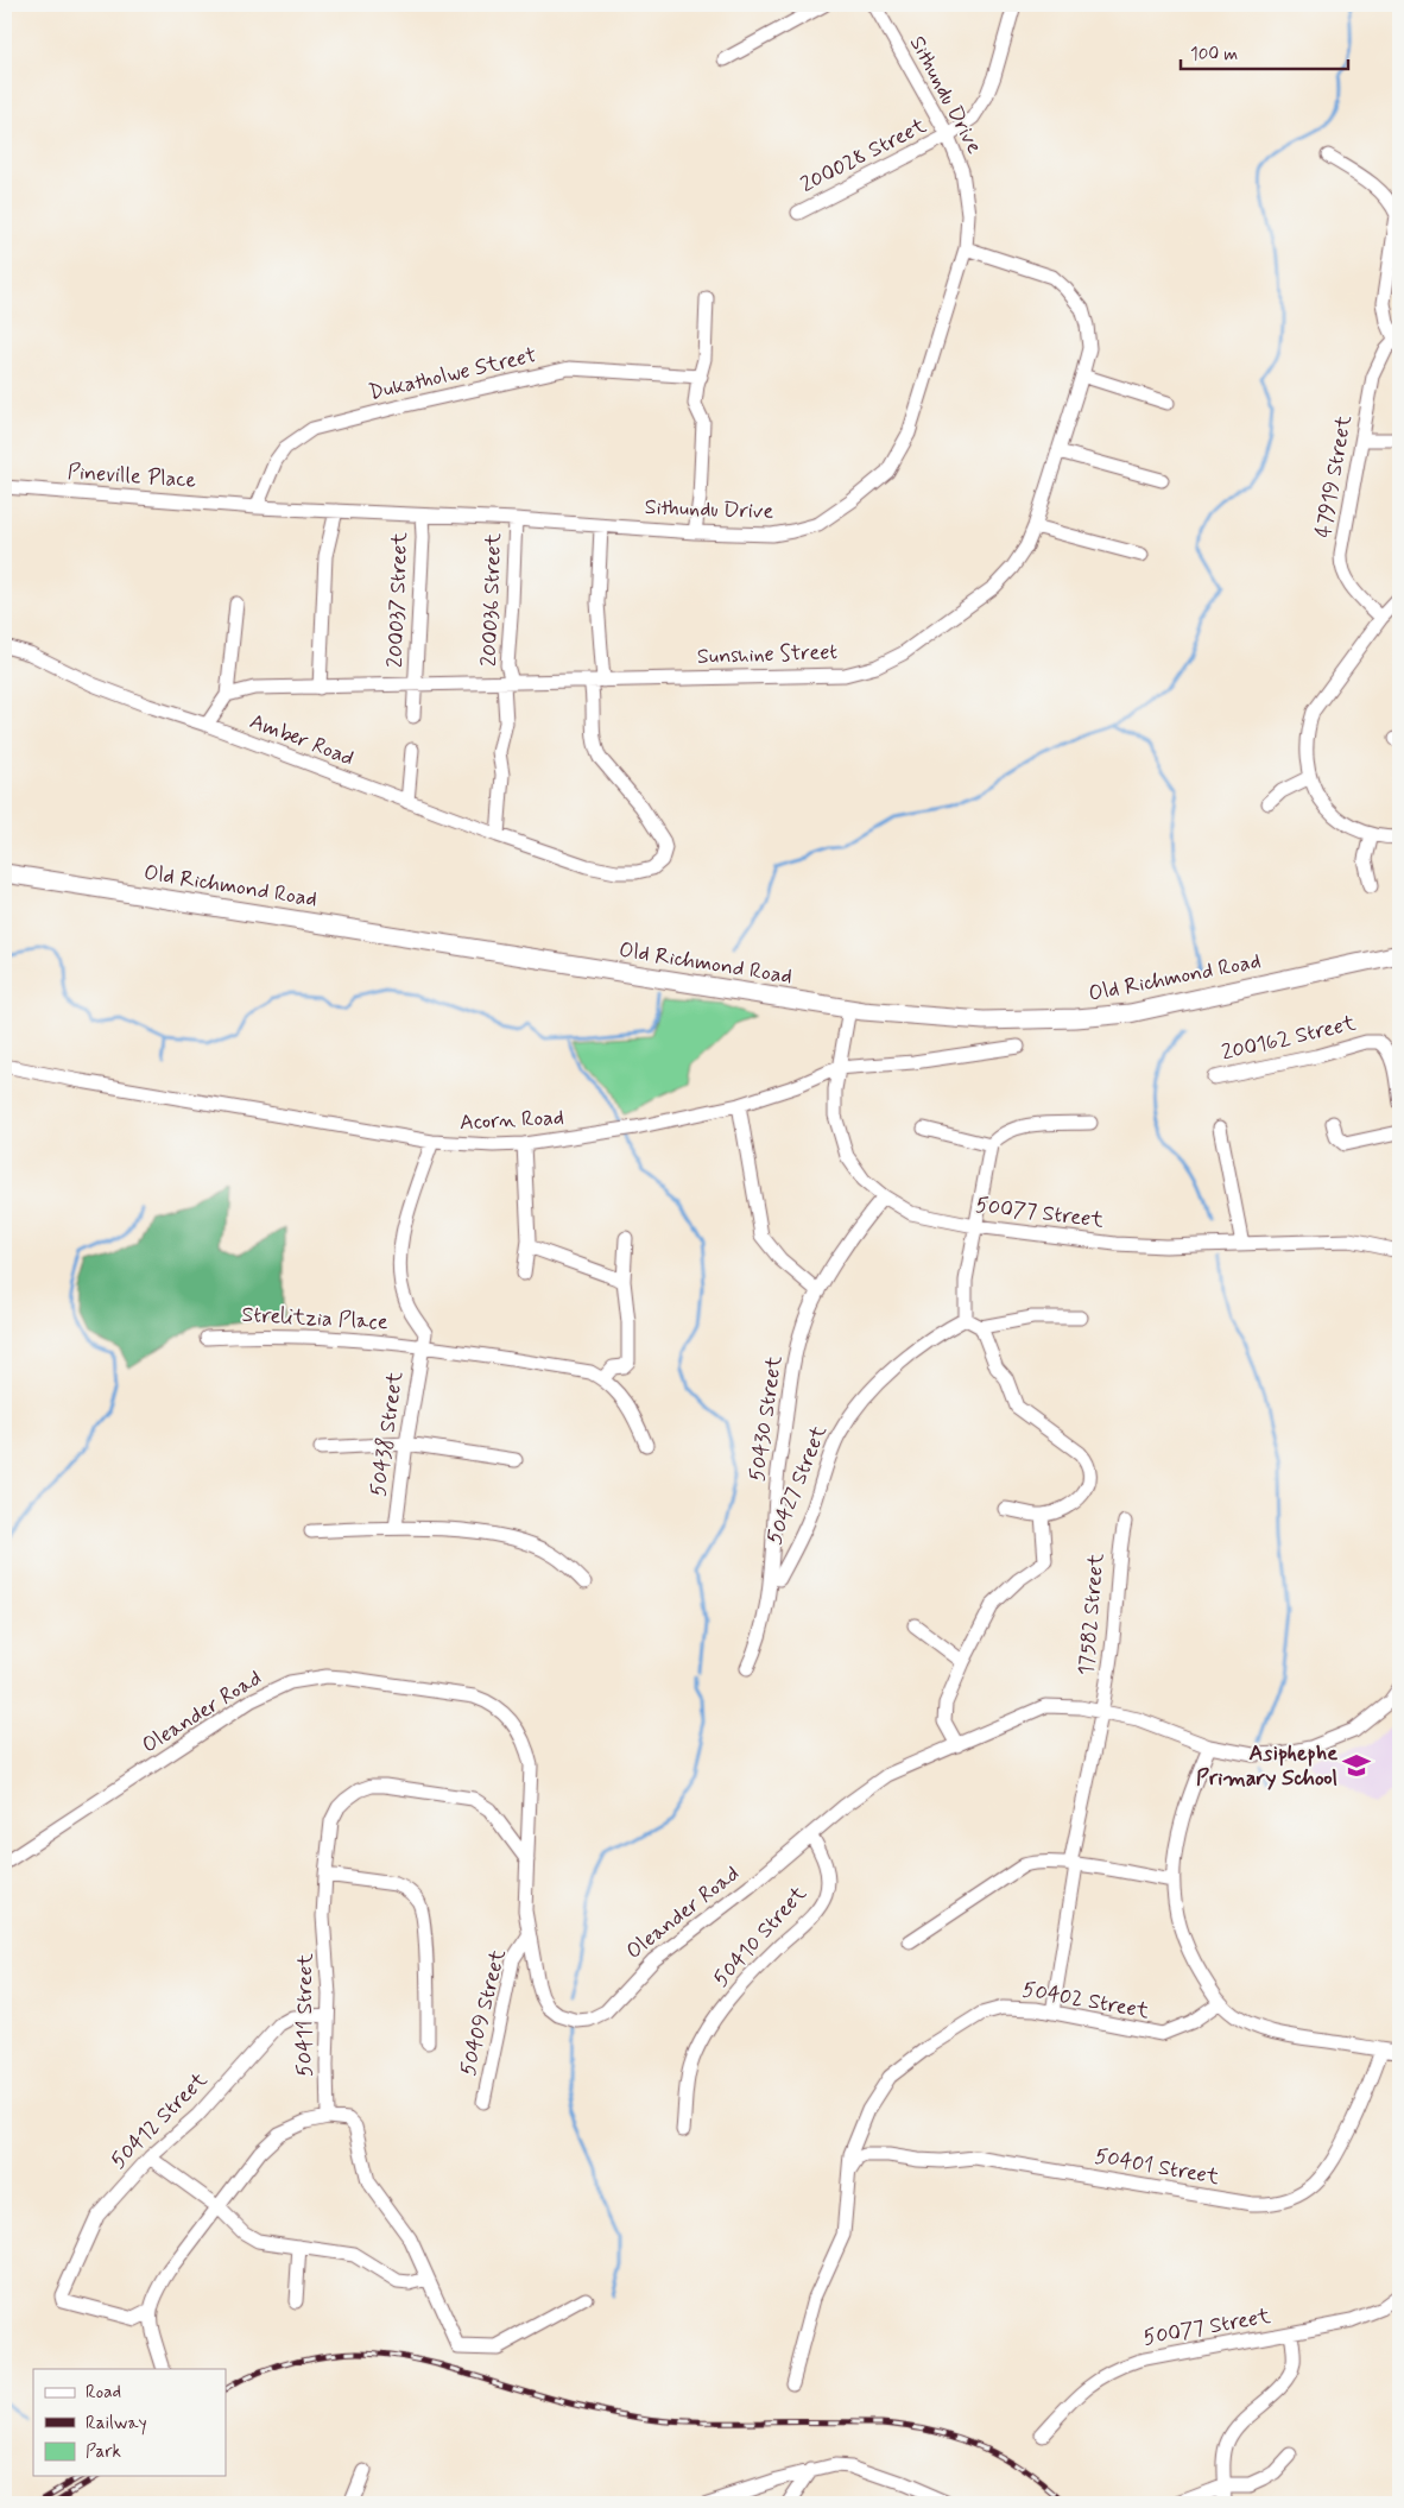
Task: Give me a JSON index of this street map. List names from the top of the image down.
{
  "streets": {
    "street": [
      "Sithundu Drive",
      "200028 Street",
      "Dukatholwe Street",
      "Pineville Place",
      "47919 Street",
      "200037 Street",
      "200036 Street",
      "Sunshine Street",
      "Amber Road",
      "Old Richmond Road",
      "200162 Street",
      "Acorn Road",
      "50077 Street",
      "Strelitzia Place",
      "50430 Street",
      "50438 Street",
      "50427 Street",
      "17582 Street",
      "Oleander Road",
      "50410 Street",
      "50402 Street",
      "50409 Street",
      "50411 Street",
      "50412 Street",
      "50401 Street"
    ]
  },
  "crossings": [
    ["Sithundu Drive", "200028 Street"],
    ["Sithundu Drive", "Dukatholwe Street"],
    ["Sithundu Drive", "Pineville Place"],
    ["Sithundu Drive", "200037 Street"],
    ["Sithundu Drive", "200036 Street"],
    ["Sithundu Drive", "Sunshine Street"],
    ["Dukatholwe Street", "Pineville Place"],
    ["200037 Street", "Sunshine Street"],
    ["200036 Street", "Sunshine Street"],
    ["200036 Street", "Amber Road"],
    ["Sunshine Street", "Amber Road"],
    ["Old Richmond Road", "50077 Street"],
    ["Acorn Road", "50077 Street"],
    ["Acorn Road", "Strelitzia Place"],
    ["50077 Street", "50430 Street"],
    ["Strelitzia Place", "50438 Street"],
    ["50430 Street", "50427 Street"],
    ["17582 Street", "Oleander Road"],
    ["17582 Street", "50402 Street"],
    ["Oleander Road", "50410 Street"],
    ["Oleander Road", "50409 Street"],
    ["Oleander Road", "50411 Street"],
    ["50402 Street", "50401 Street"],
    ["50411 Street", "50412 Street"]
  ],
  "places": {
    "school or university": ["Asiphephe Primary School"]
  },
  "legend": ["Road", "Railway", "Park"],
  "scale_bar": "100 m"
}
